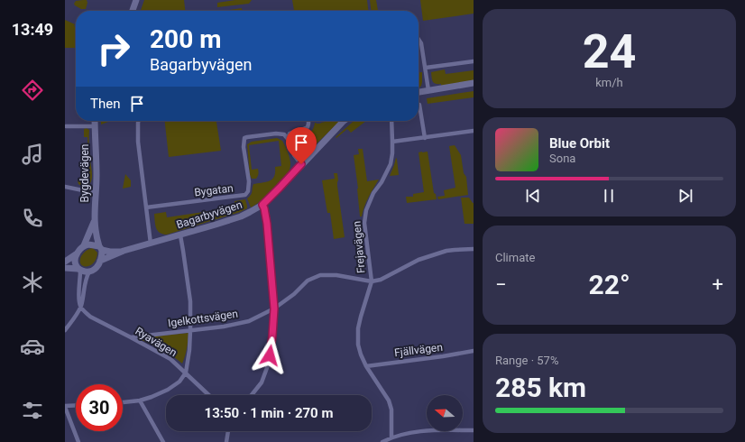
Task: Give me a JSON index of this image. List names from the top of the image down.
{
  "streets": {
    "street": [
      "Bygdevägen",
      "Bygatan",
      "Bagarbyvägen",
      "Frejavägen",
      "Igelkottsvägen",
      "Ryavägen",
      "Fjällvägen"
    ]
  },
  "crossings": [
    ["Bygdevägen", "Bagarbyvägen"],
    ["Frejavägen", "Igelkottsvägen"],
    ["Frejavägen", "Fjällvägen"],
    ["Igelkottsvägen", "Ryavägen"]
  ],
  "north": "left",
  "page": {
    "tabs": "13:49",
    "tile": [
      ["24", "km/h"],
      "Climate",
      ["Range · 57%", "285 km"]
    ],
    "turn": ["200 m", "Bagarbyvägen"],
    "then": "Then",
    "song": ["Blue Orbit", "Sona"],
    "heat": ["−", "22°", "+"],
    "limit": "30",
    "trip": "13:50 · 1 min · 270 m"
  }
}
